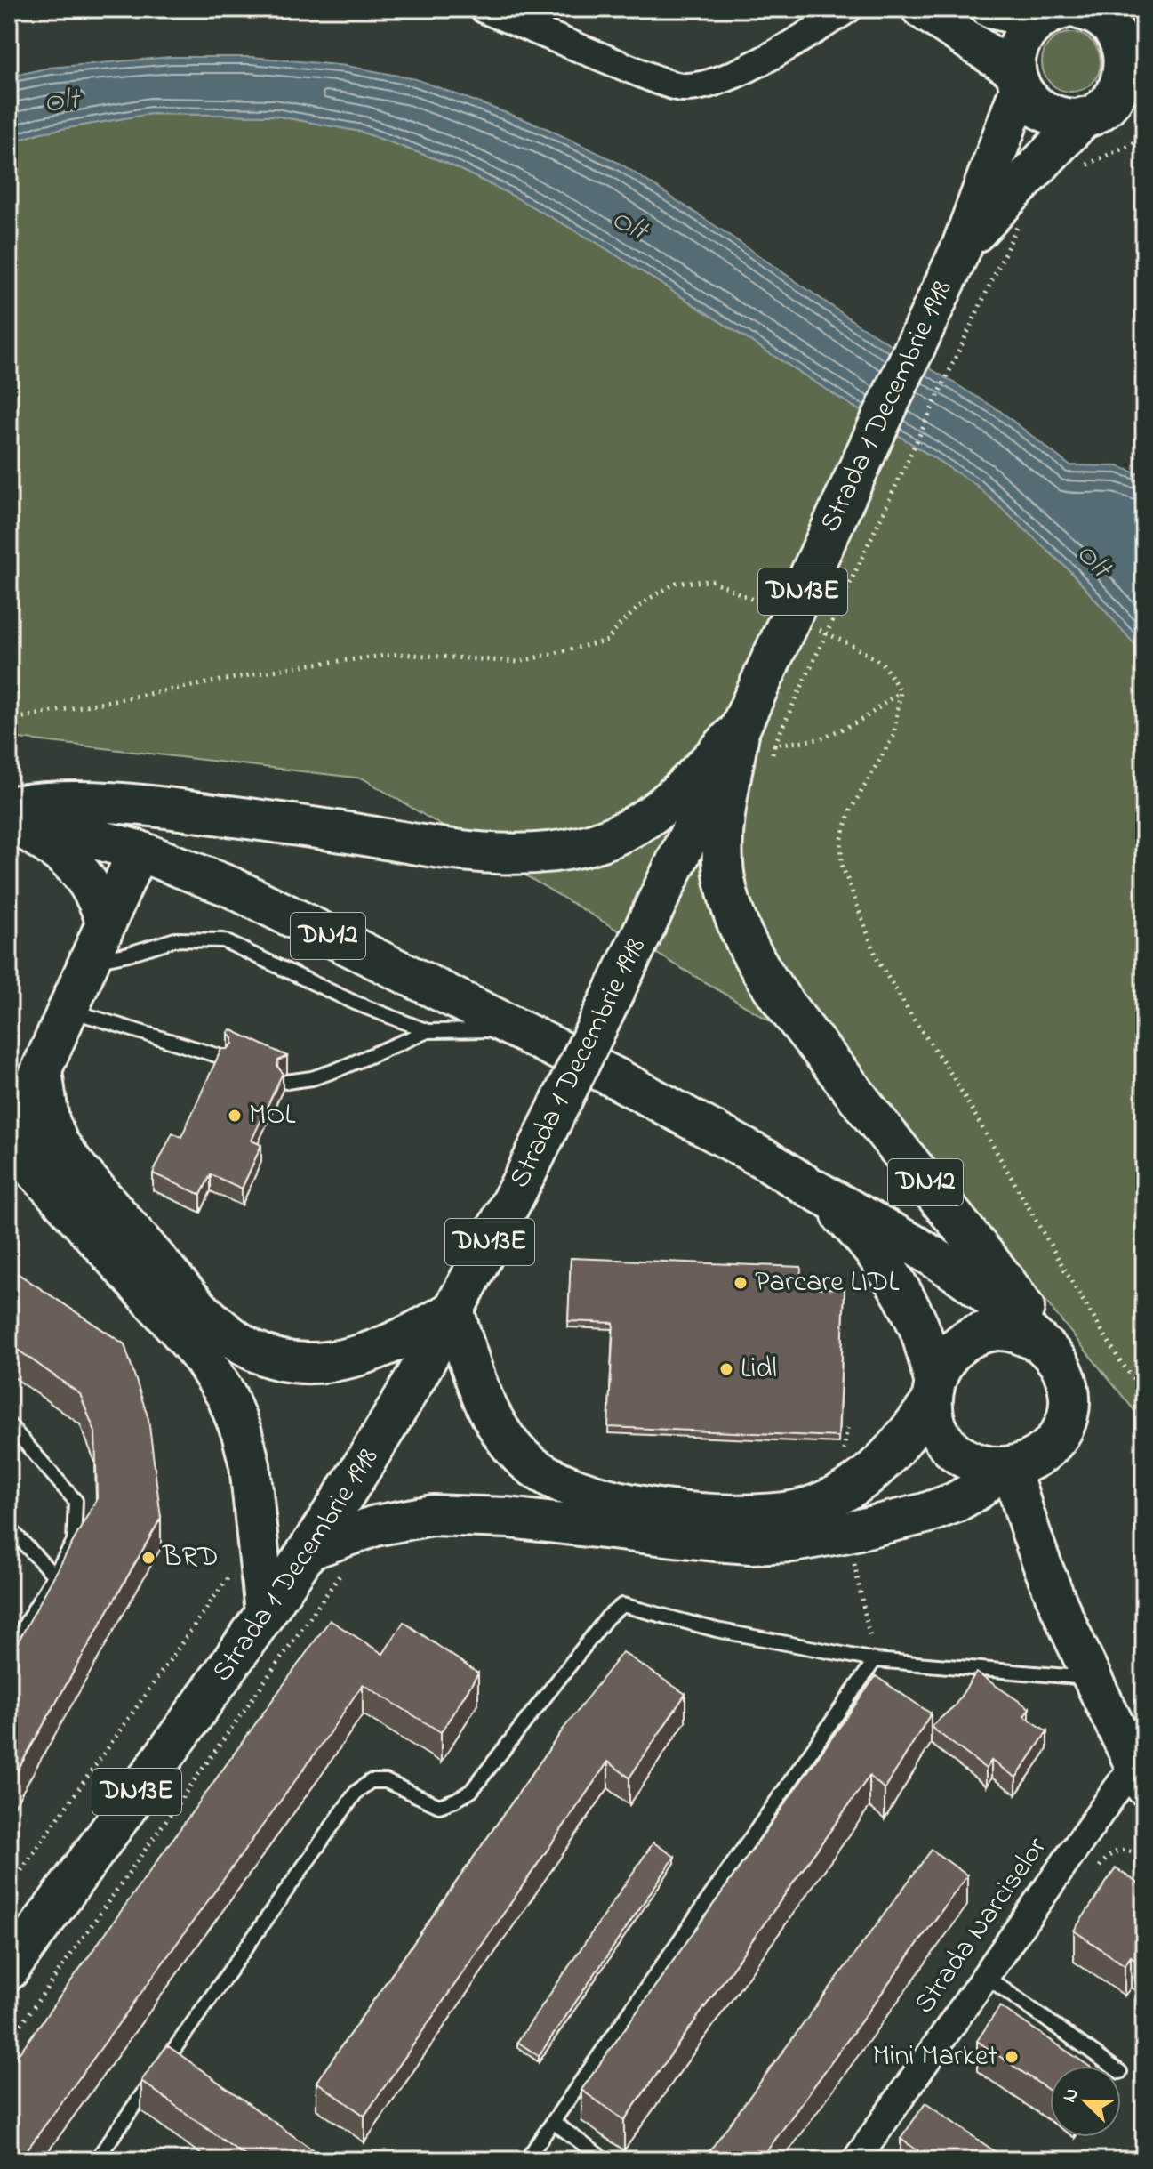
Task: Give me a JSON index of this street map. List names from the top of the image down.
{
  "streets": {
    "main road": ["Strada 1 Decembrie 1918", "DN13E", "DN12"],
    "street": ["Strada Narciselor"]
  },
  "crossings": [
    ["Strada 1 Decembrie 1918", "DN12"]
  ],
  "water": ["Olt"],
  "places": [
    "MOL",
    "Parcare LIDL",
    "Lidl",
    "BRD",
    "Mini Market"
  ],
  "north": "top left"
}
